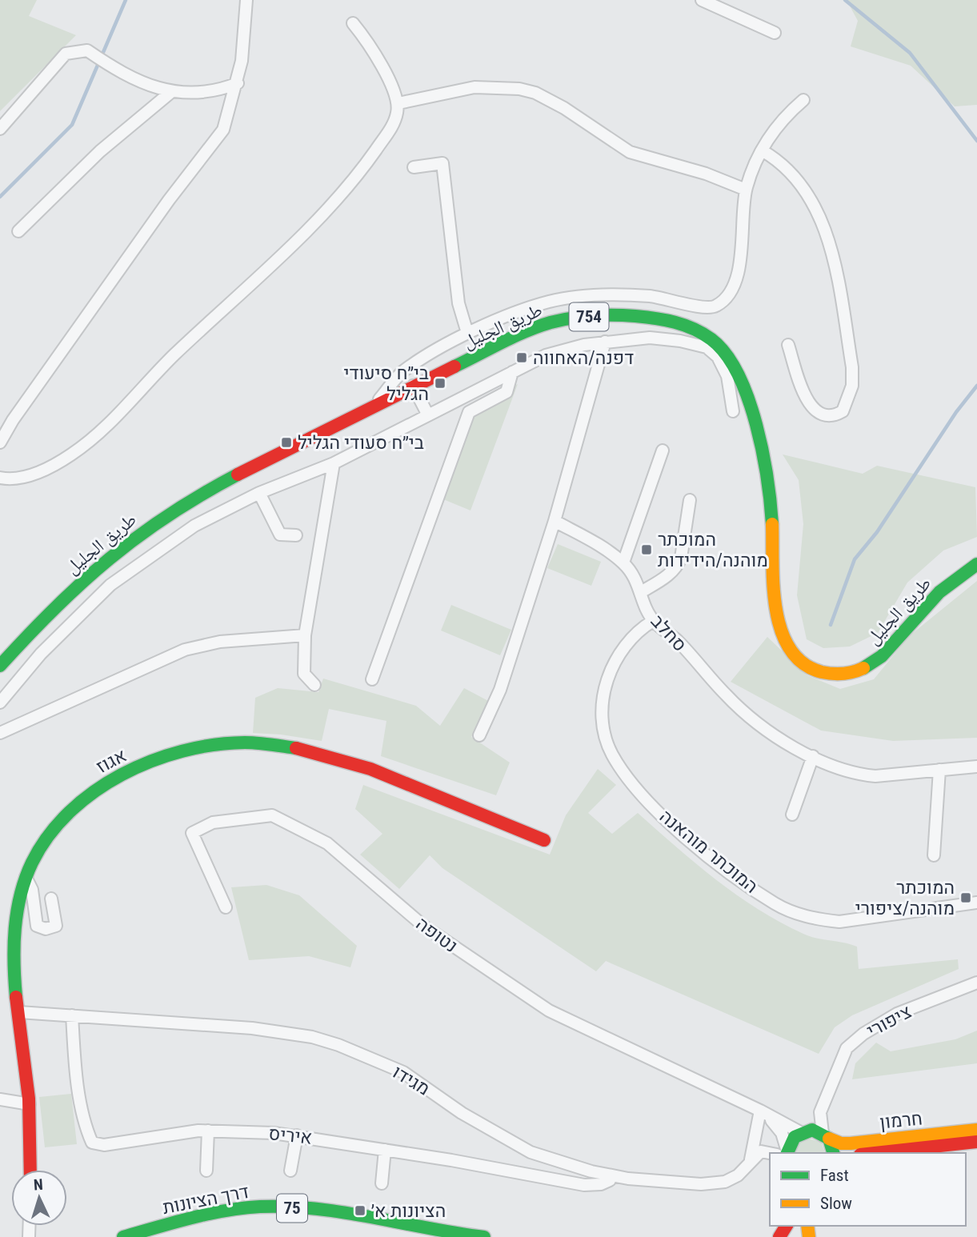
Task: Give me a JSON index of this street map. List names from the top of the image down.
{
  "streets": {
    "main road": [
      "754",
      "طريق الجليل",
      "אגוז",
      "חרמון",
      "דרך הציונות",
      "75"
    ],
    "street": [
      "סחלב",
      "המוכתר מוהאנה",
      "נטופה",
      "ציפורי",
      "מגידו",
      "איריס"
    ]
  },
  "crossings": [
    ["סחלב", "המוכתר מוהאנה"],
    ["אגוז", "מגידו"],
    ["נטופה", "ציפורי"],
    ["נטופה", "מגידו"],
    ["נטופה", "חרמון"],
    ["ציפורי", "חרמון"],
    ["מגידו", "איריס"]
  ],
  "places": {
    "transit": [
      "דפנה/האחווה",
      "בי״ח סיעודי הגליל",
      "בי״ח סעודי הגליל",
      "המוכתר מוהנה/הידידות",
      "המוכתר מוהנה/ציפורי",
      "הציונות א׳"
    ]
  },
  "legend": ["Fast", "Slow"],
  "north": "top"
}
